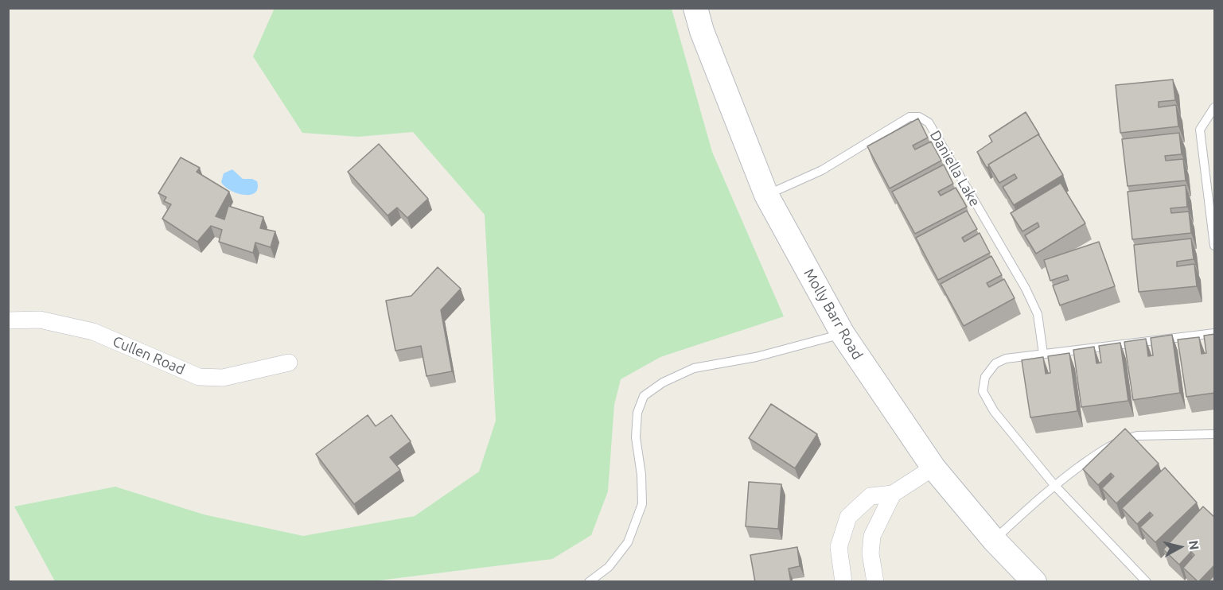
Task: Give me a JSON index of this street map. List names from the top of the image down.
{
  "streets": {
    "main road": ["Molly Barr Road"],
    "street": ["Cullen Road"],
    "lane": ["Daniella Lake"]
  },
  "crossings": [
    ["Daniella Lake", "Molly Barr Road"]
  ],
  "north": "right"
}
